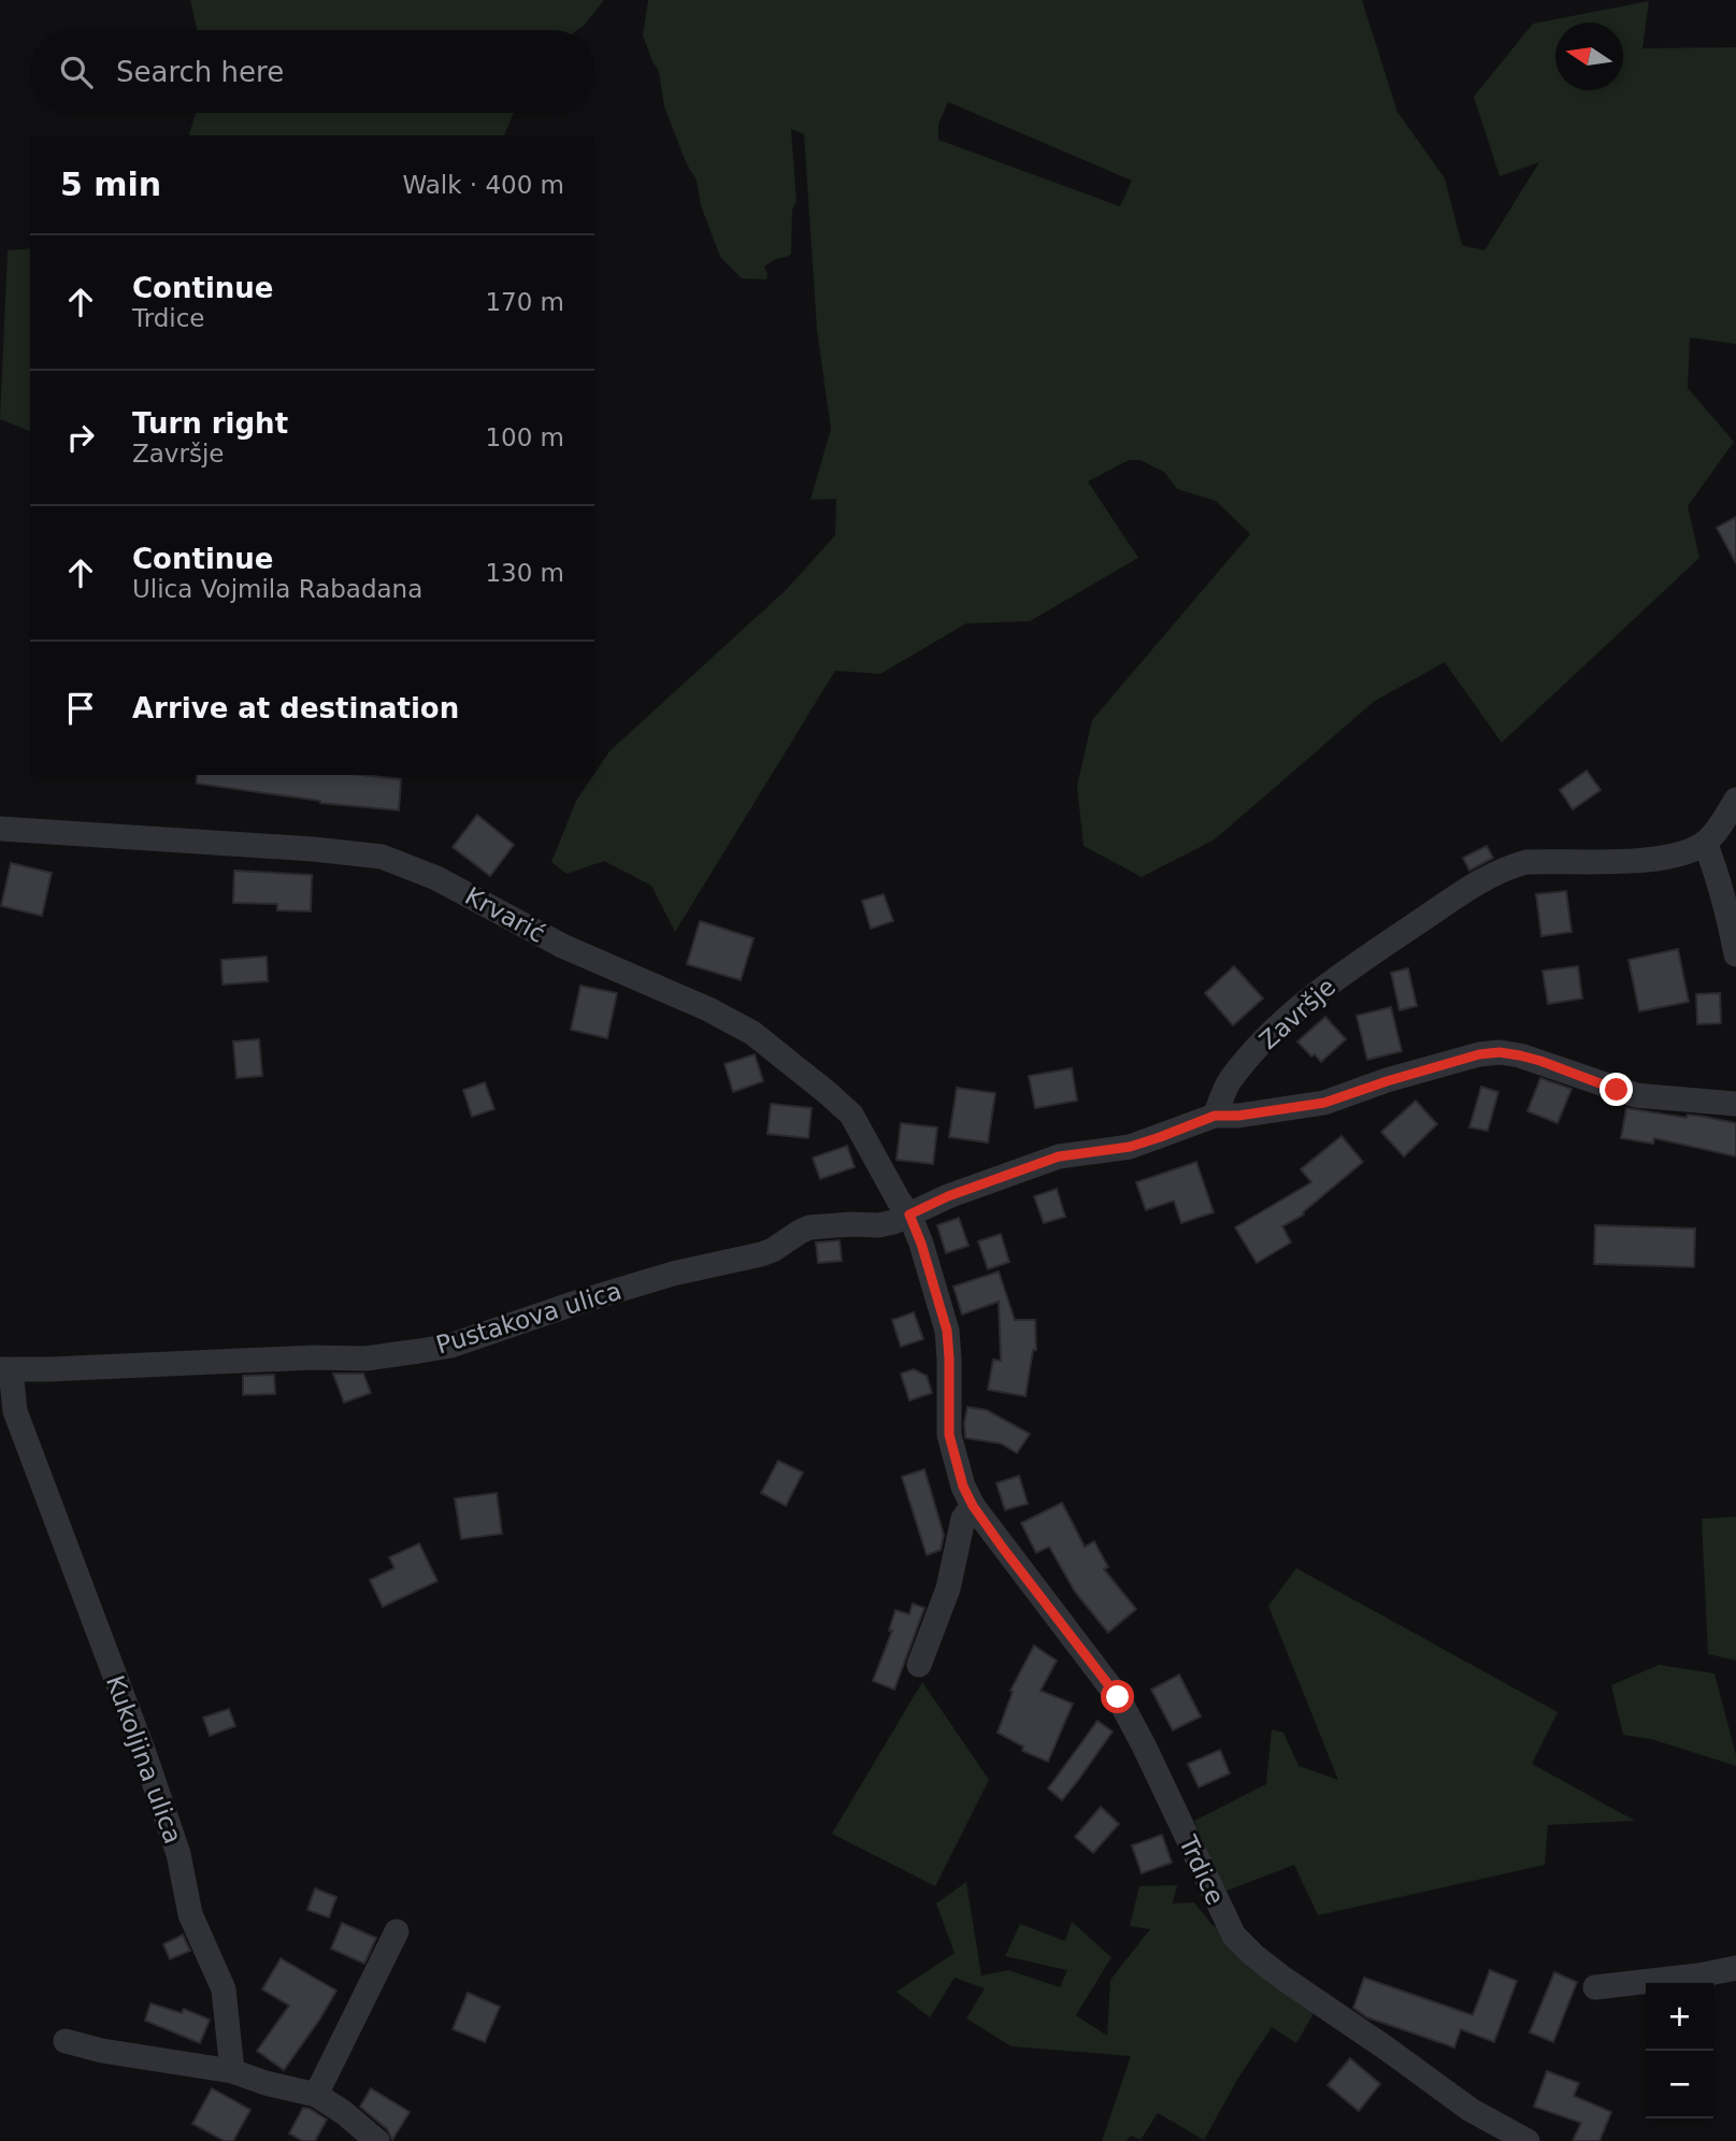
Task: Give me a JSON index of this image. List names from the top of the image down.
{
  "streets": {
    "street": [
      "Krvarić",
      "Završje",
      "Pustakova ulica",
      "Kukoljina ulica",
      "Trdice"
    ]
  },
  "crossings": [
    ["Krvarić", "Pustakova ulica"],
    ["Krvarić", "Trdice"],
    ["Pustakova ulica", "Kukoljina ulica"],
    ["Pustakova ulica", "Trdice"]
  ],
  "north": "left",
  "page": {
    "search": "Search here",
    "heading": ["5 min", "Walk · 400 m"],
    "list": [
      ["Continue", "Trdice", "170 m"],
      ["Turn right", "Završje", "100 m"],
      ["Continue", "Ulica Vojmila Rabadana", "130 m"],
      "Arrive at destination"
    ],
    "map_buttons": ["+", "−"]
  }
}
